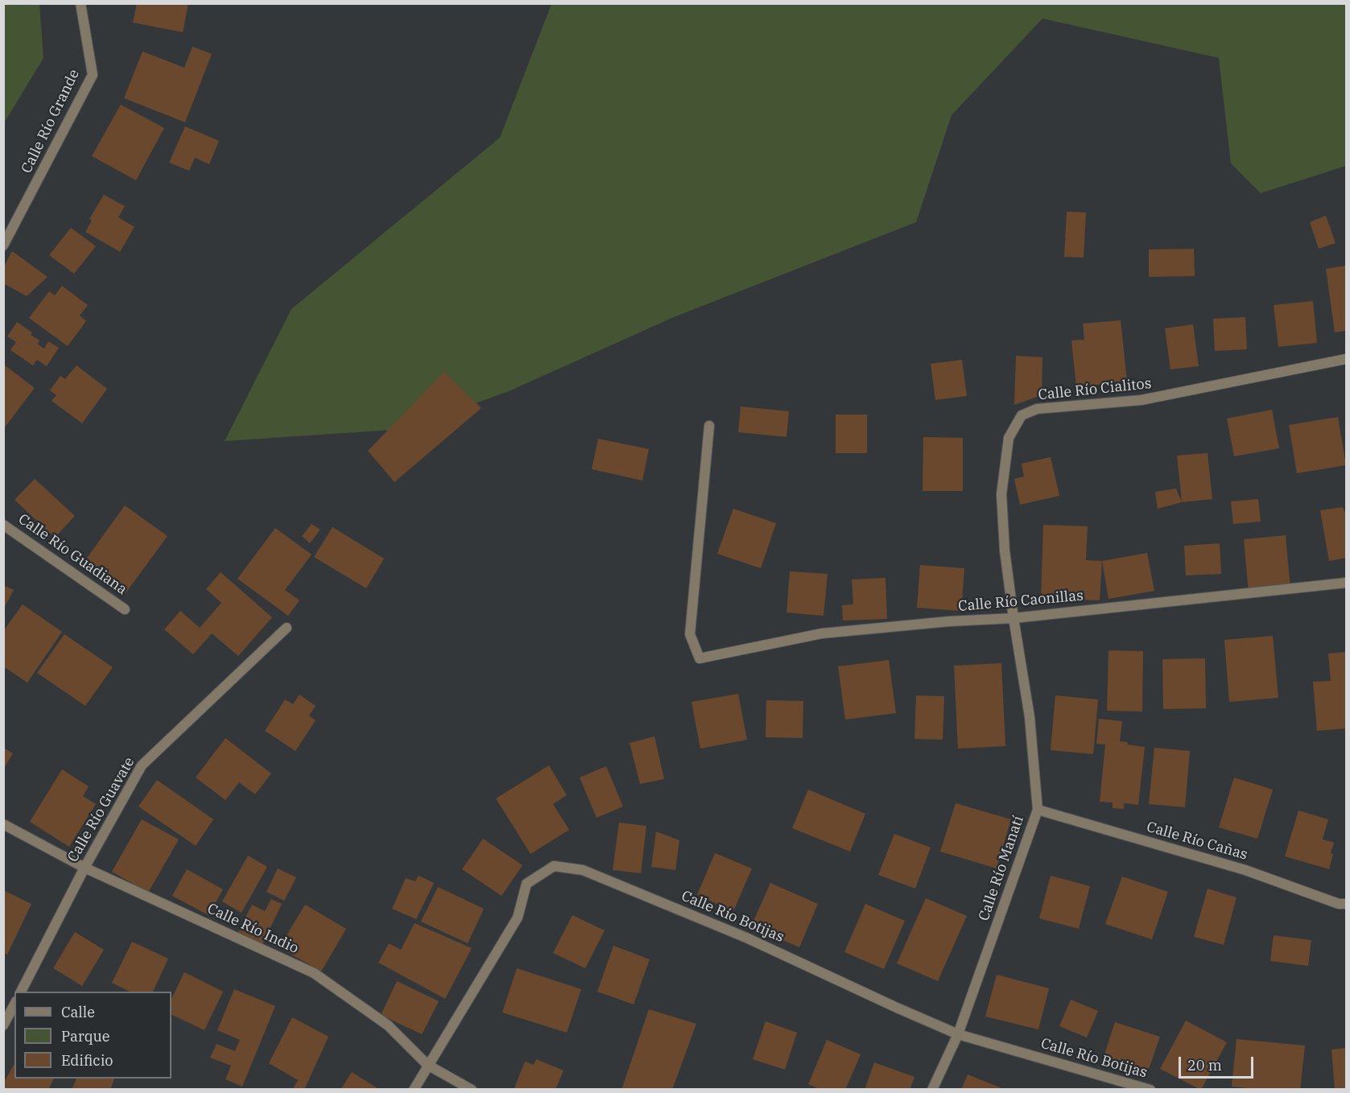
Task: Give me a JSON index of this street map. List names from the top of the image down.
{
  "streets": {
    "street": [
      "Calle Río Grande",
      "Calle Río Cialitos",
      "Calle Río Guadiana",
      "Calle Río Caonillas",
      "Calle Río Guavate",
      "Calle Río Cañas",
      "Calle Río Manatí",
      "Calle Río Botijas",
      "Calle Río Indio"
    ]
  },
  "crossings": [
    ["Calle Río Cialitos", "Calle Río Caonillas"],
    ["Calle Río Cialitos", "Calle Río Manatí"],
    ["Calle Río Caonillas", "Calle Río Manatí"],
    ["Calle Río Guavate", "Calle Río Indio"],
    ["Calle Río Cañas", "Calle Río Manatí"],
    ["Calle Río Manatí", "Calle Río Botijas"],
    ["Calle Río Botijas", "Calle Río Indio"]
  ],
  "legend": ["Calle", "Parque", "Edificio"],
  "scale_bar": "20 m"
}
